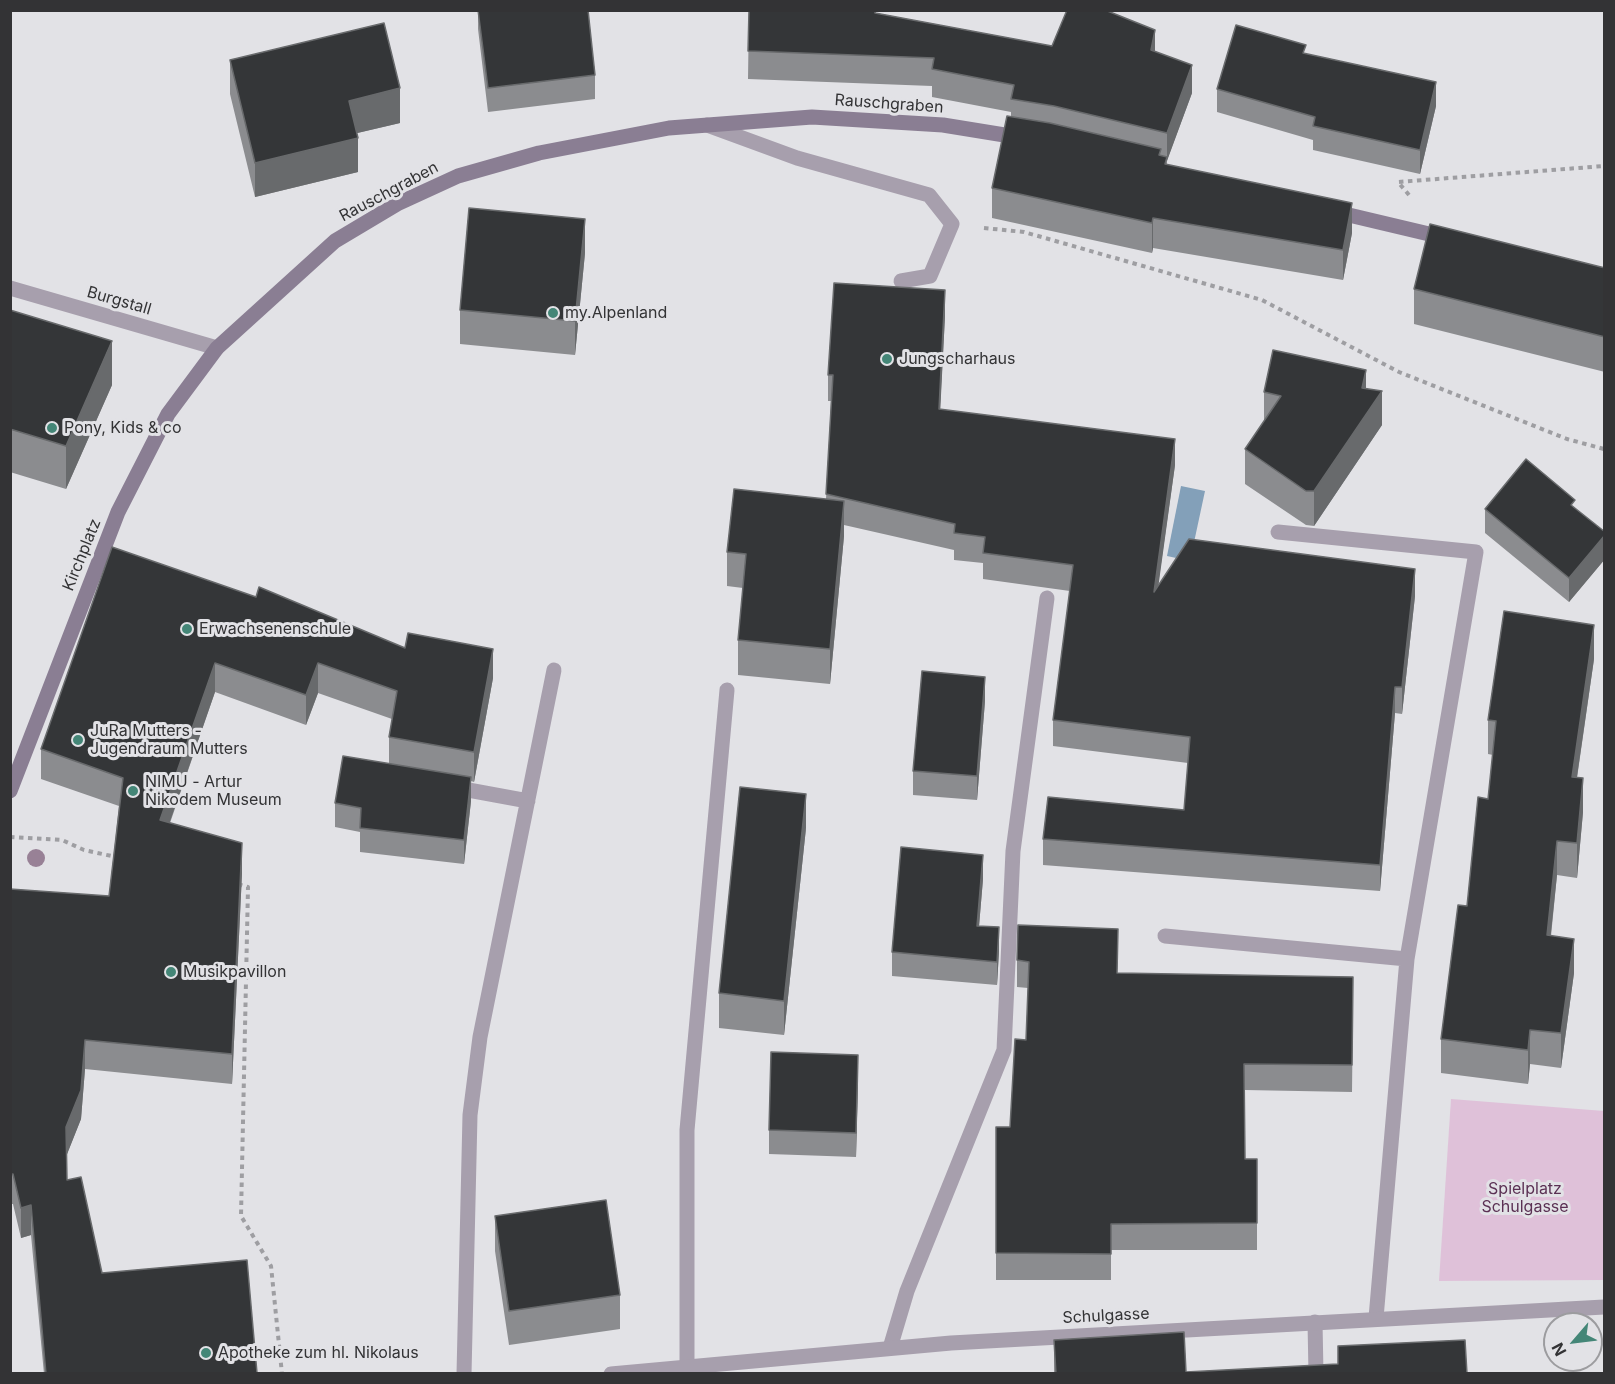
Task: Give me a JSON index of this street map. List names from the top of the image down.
{
  "streets": {
    "street": [
      "Rauschgraben",
      "Burgstall",
      "Kirchplatz",
      "Schulgasse"
    ]
  },
  "crossings": [
    ["Rauschgraben", "Burgstall"],
    ["Rauschgraben", "Kirchplatz"],
    ["Burgstall", "Kirchplatz"]
  ],
  "parks": ["Spielplatz Schulgasse"],
  "places": [
    "my.Alpenland",
    "Jungscharhaus",
    "Pony, Kids & co",
    "Erwachsenenschule",
    "JuRa Mutters - Jugendraum Mutters",
    "NIMU - Artur Nikodem Museum",
    "Musikpavillon",
    "Apotheke zum hl. Nikolaus"
  ],
  "north": "bottom left"
}
